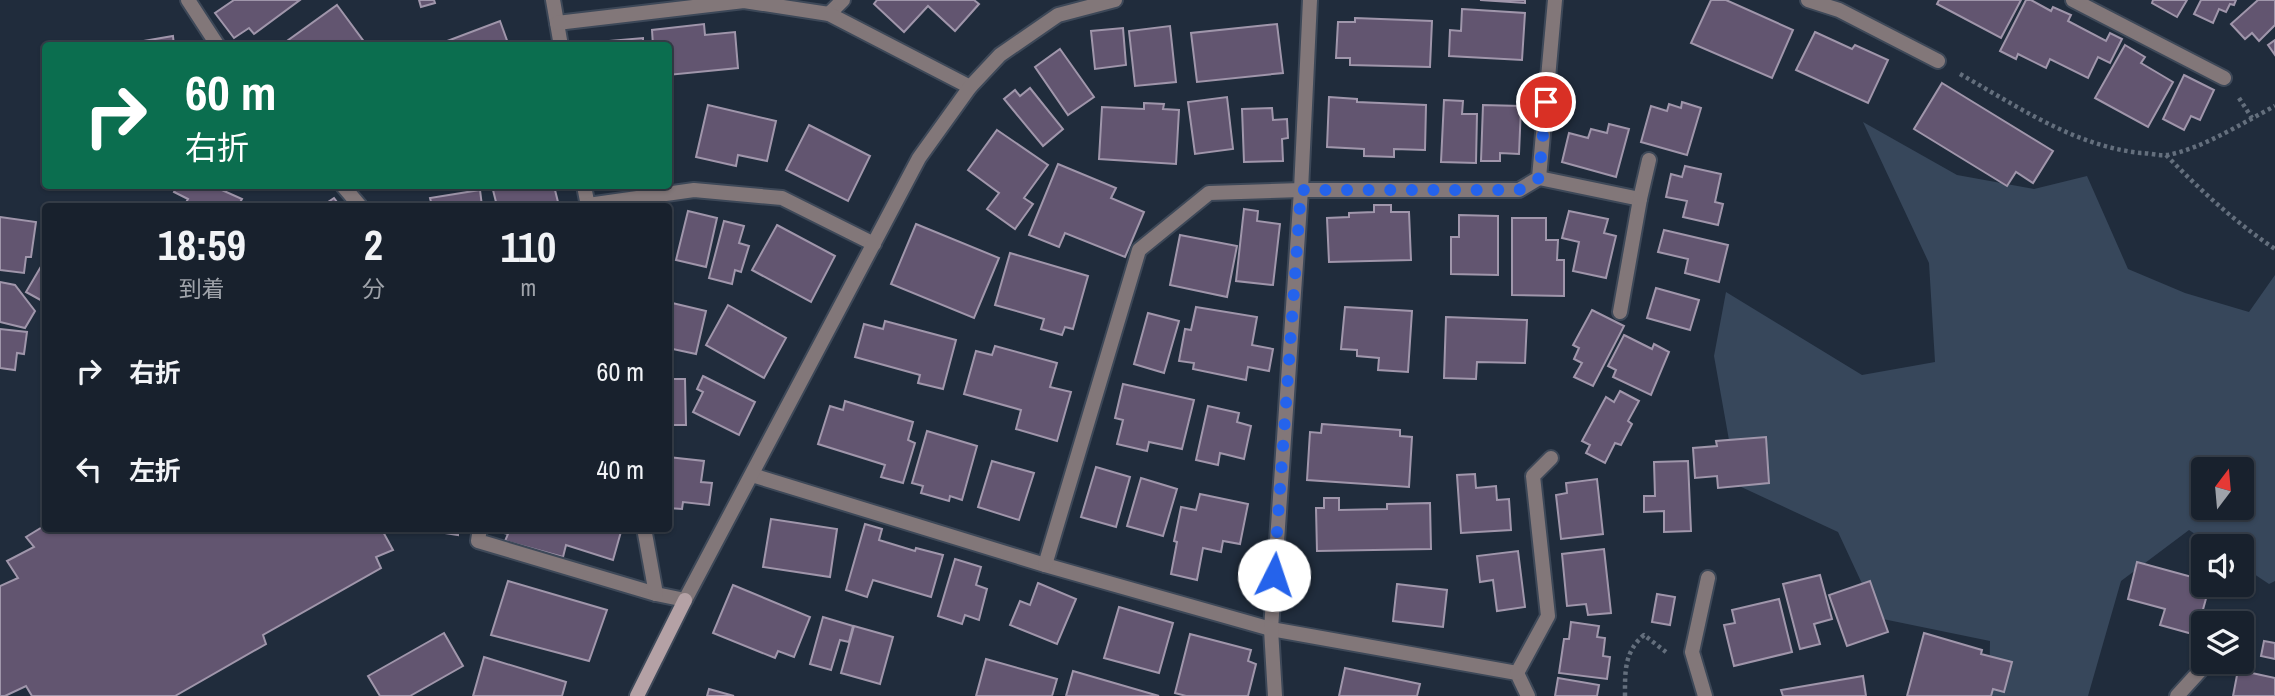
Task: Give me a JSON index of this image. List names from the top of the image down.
{
  "north": "top",
  "page": {
    "turn": ["60 m", "右折"],
    "eta": [
      "18:59",
      "到着",
      "2",
      "分",
      "110",
      "m"
    ],
    "list": [
      {
        "name": "右折",
        "value": "60 m"
      },
      {
        "name": "左折",
        "value": "40 m"
      }
    ]
  }
}
